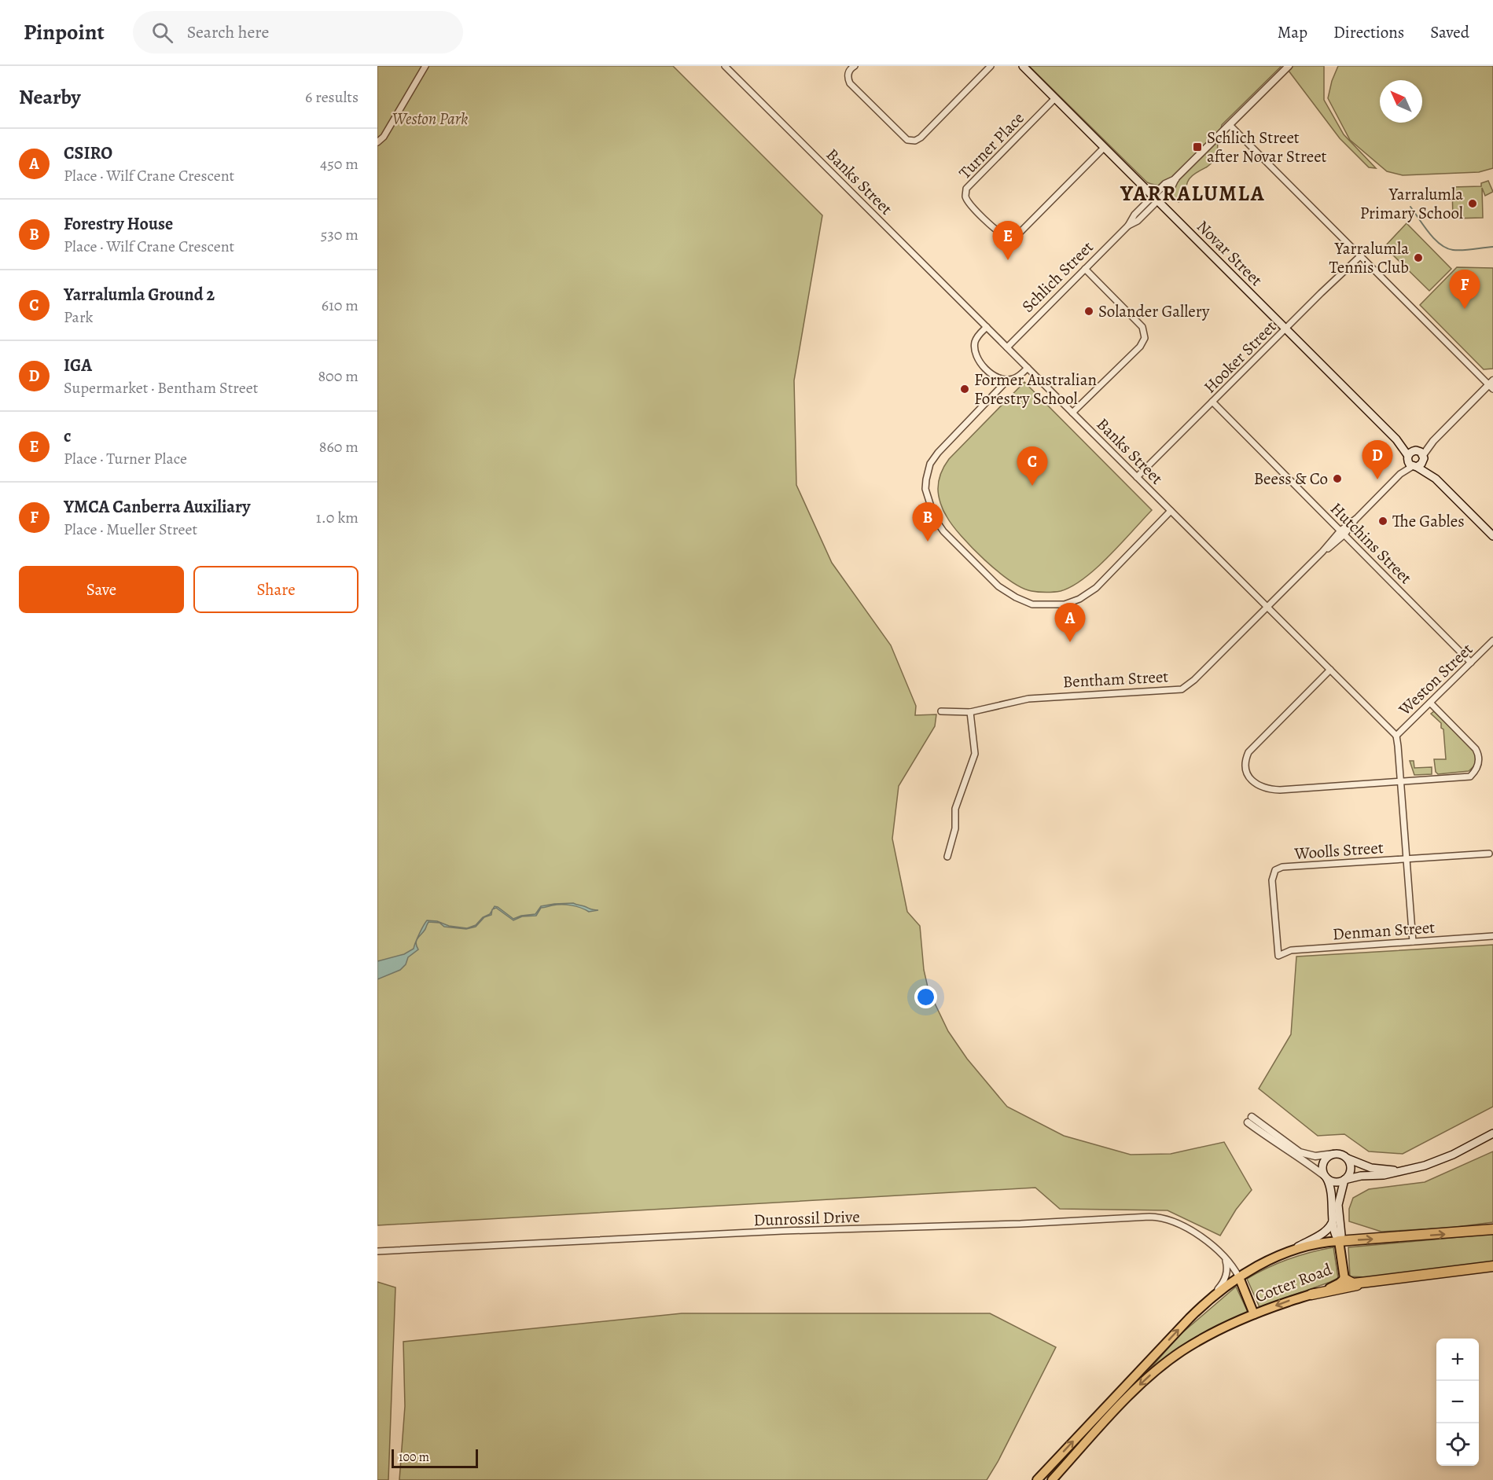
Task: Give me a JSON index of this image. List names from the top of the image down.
{
  "streets": {
    "main road": ["Novar Street", "Cotter Road"],
    "street": [
      "Turner Place",
      "Banks Street",
      "Schlich Street",
      "Hooker Street",
      "Hutchins Street",
      "Bentham Street",
      "Weston Street",
      "Woolls Street",
      "Denman Street",
      "Dunrossil Drive"
    ]
  },
  "crossings": [
    ["Turner Place", "Novar Street"],
    ["Banks Street", "Schlich Street"],
    ["Banks Street", "Hooker Street"],
    ["Banks Street", "Bentham Street"],
    ["Banks Street", "Weston Street"],
    ["Novar Street", "Schlich Street"],
    ["Novar Street", "Hooker Street"],
    ["Novar Street", "Bentham Street"],
    ["Hooker Street", "Hutchins Street"],
    ["Hutchins Street", "Bentham Street"],
    ["Hutchins Street", "Weston Street"],
    ["Woolls Street", "Denman Street"],
    ["Dunrossil Drive", "Cotter Road"]
  ],
  "districts": ["YARRALUMLA"],
  "parks": ["Weston Park"],
  "places": {
    "transit": ["Schlich Street after Novar Street"],
    "other": [
      "Yarralumla Primary School",
      "Yarralumla Tennis Club",
      "Solander Gallery",
      "Former Australian Forestry School",
      "Beess & Co",
      "The Gables"
    ]
  },
  "scale_bar": "100 m",
  "north": "top left",
  "page": {
    "header": "Pinpoint",
    "search": "Search here",
    "nav": ["Map", "Directions", "Saved"],
    "heading": ["Nearby", "6 results"],
    "list": [
      {
        "mark": "A",
        "name": "CSIRO",
        "note": "Place · Wilf Crane Crescent",
        "value": "450 m"
      },
      {
        "mark": "B",
        "name": "Forestry House",
        "note": "Place · Wilf Crane Crescent",
        "value": "530 m"
      },
      {
        "mark": "C",
        "name": "Yarralumla Ground 2",
        "note": "Park",
        "value": "610 m"
      },
      {
        "mark": "D",
        "name": "IGA",
        "note": "Supermarket · Bentham Street",
        "value": "800 m"
      },
      {
        "mark": "E",
        "name": "c",
        "note": "Place · Turner Place",
        "value": "860 m"
      },
      {
        "mark": "F",
        "name": "YMCA Canberra Auxiliary",
        "note": "Place · Mueller Street",
        "value": "1.0 km"
      }
    ],
    "pins": [
      "E",
      "F",
      "D",
      "C",
      "B",
      "A"
    ],
    "buttons": ["Save", "Share"],
    "map_buttons": ["+", "−"],
    "scale": "100 m"
  }
}
